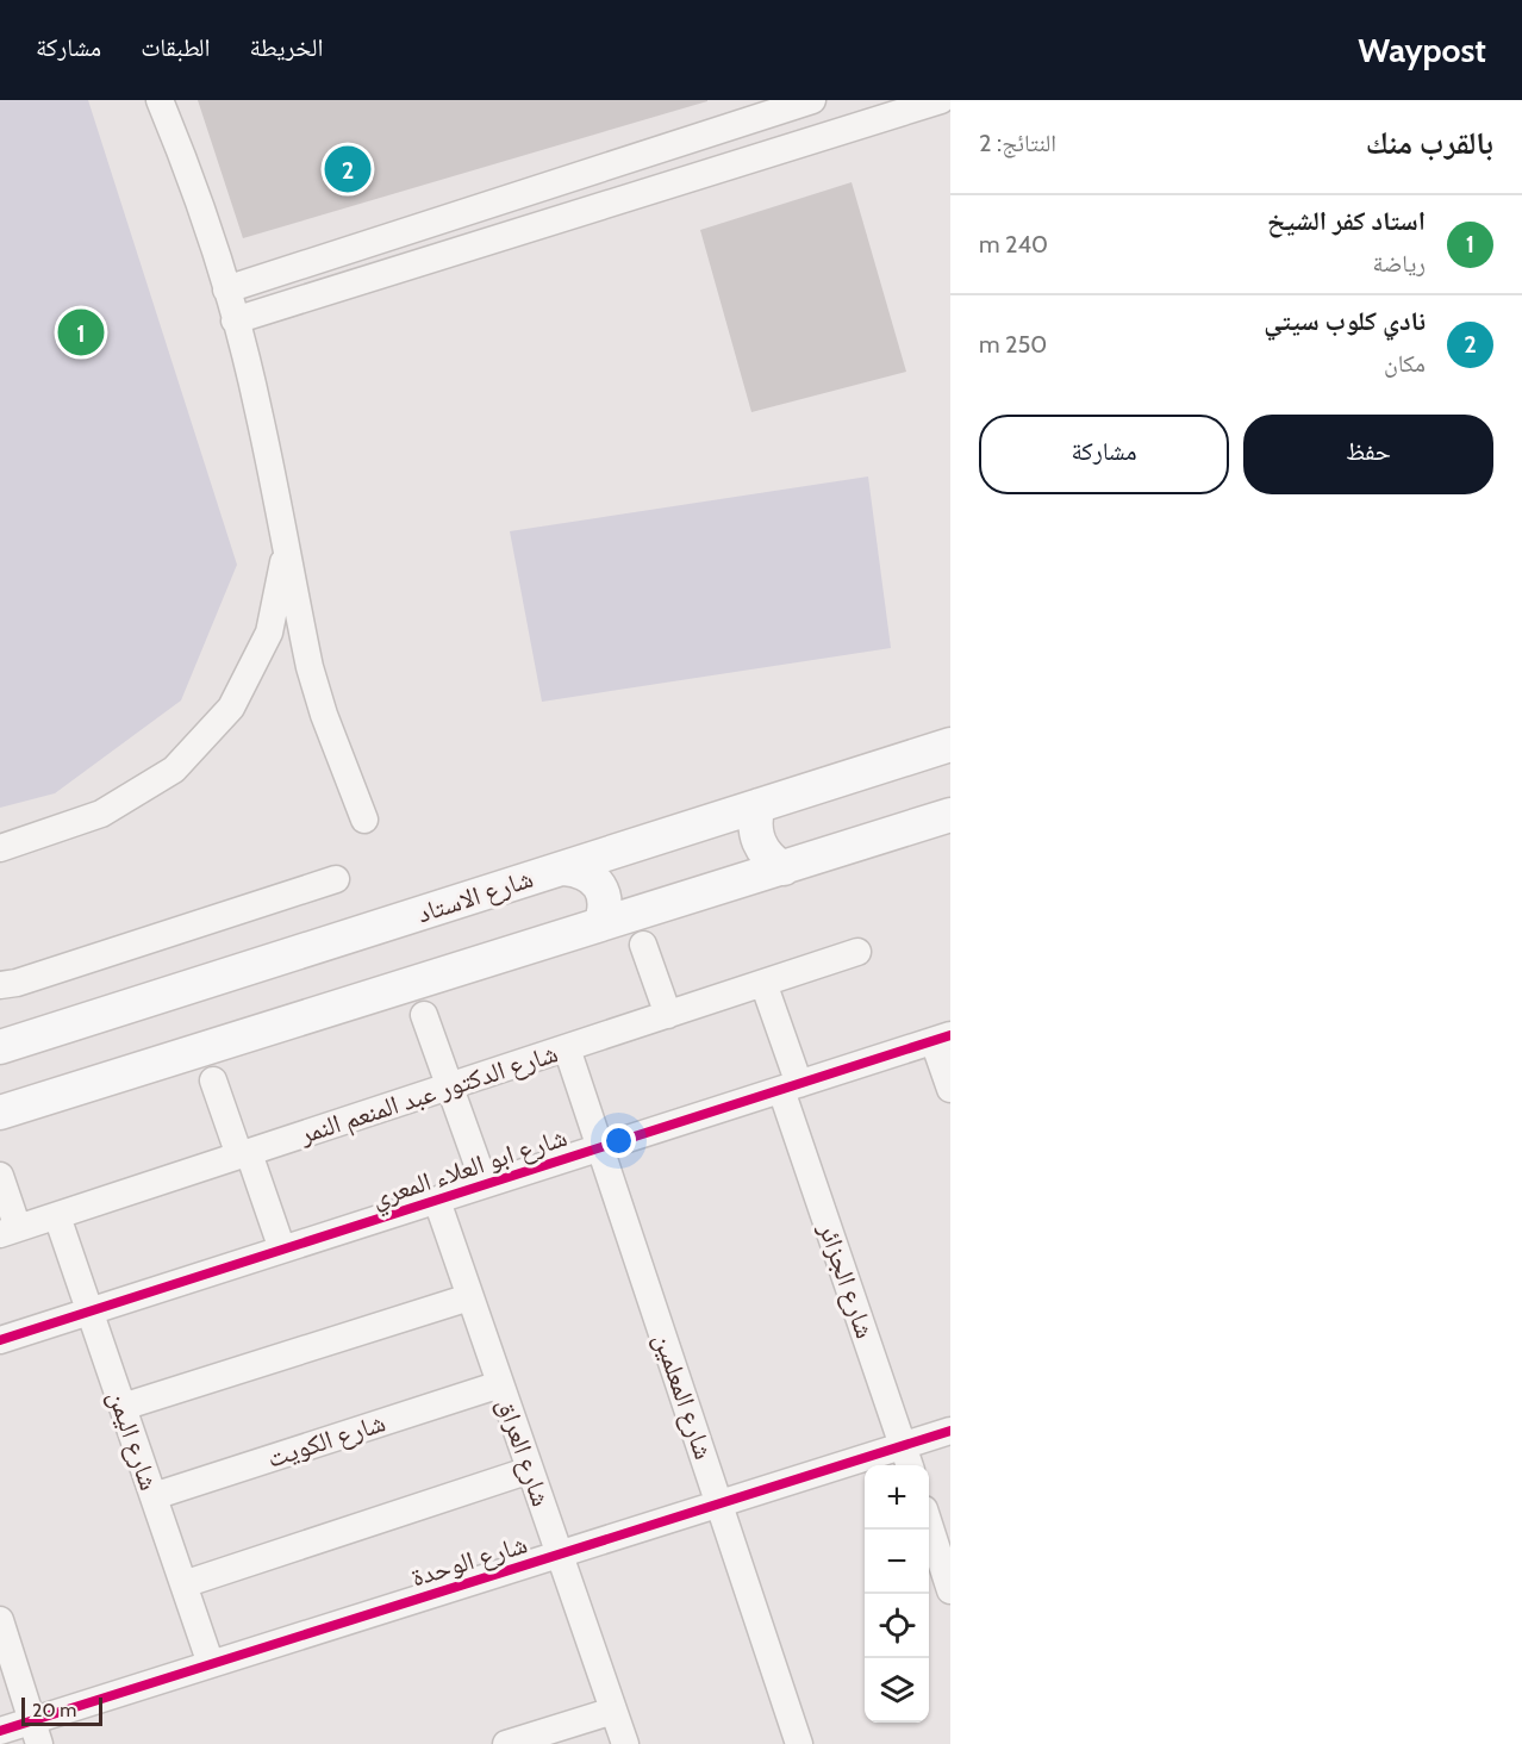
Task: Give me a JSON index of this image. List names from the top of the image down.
{
  "streets": {
    "main road": ["شارع الاستاد"],
    "street": [
      "شارع الدكتور عبد المنعم النمر",
      "شارع ابو العلاء المعري",
      "شارع الجزائر",
      "شارع المعلمين",
      "شارع اليمن",
      "شارع الكويت",
      "شارع العراق",
      "شارع الوحدة"
    ]
  },
  "crossings": [
    ["شارع الدكتور عبد المنعم النمر", "شارع الجزائر"],
    ["شارع الدكتور عبد المنعم النمر", "شارع المعلمين"],
    ["شارع الدكتور عبد المنعم النمر", "شارع اليمن"],
    ["شارع ابو العلاء المعري", "شارع الجزائر"],
    ["شارع ابو العلاء المعري", "شارع المعلمين"],
    ["شارع ابو العلاء المعري", "شارع اليمن"],
    ["شارع ابو العلاء المعري", "شارع العراق"],
    ["شارع الجزائر", "شارع الوحدة"],
    ["شارع المعلمين", "شارع الوحدة"],
    ["شارع اليمن", "شارع الكويت"],
    ["شارع اليمن", "شارع الوحدة"],
    ["شارع الكويت", "شارع العراق"],
    ["شارع العراق", "شارع الوحدة"]
  ],
  "scale_bar": "20 m",
  "page": {
    "header": "Waypost",
    "nav": ["الخريطة", "الطبقات", "مشاركة"],
    "heading": ["بالقرب منك", "النتائج: 2"],
    "pins": ["2", "1"],
    "list": [
      {
        "mark": "1",
        "name": "استاد كفر الشيخ",
        "note": "رياضة",
        "value": "240 m"
      },
      {
        "mark": "2",
        "name": "نادي كلوب سيتي",
        "note": "مكان",
        "value": "250 m"
      }
    ],
    "buttons": ["حفظ", "مشاركة"],
    "map_buttons": ["+", "−"],
    "scale": "20 m"
  }
}
